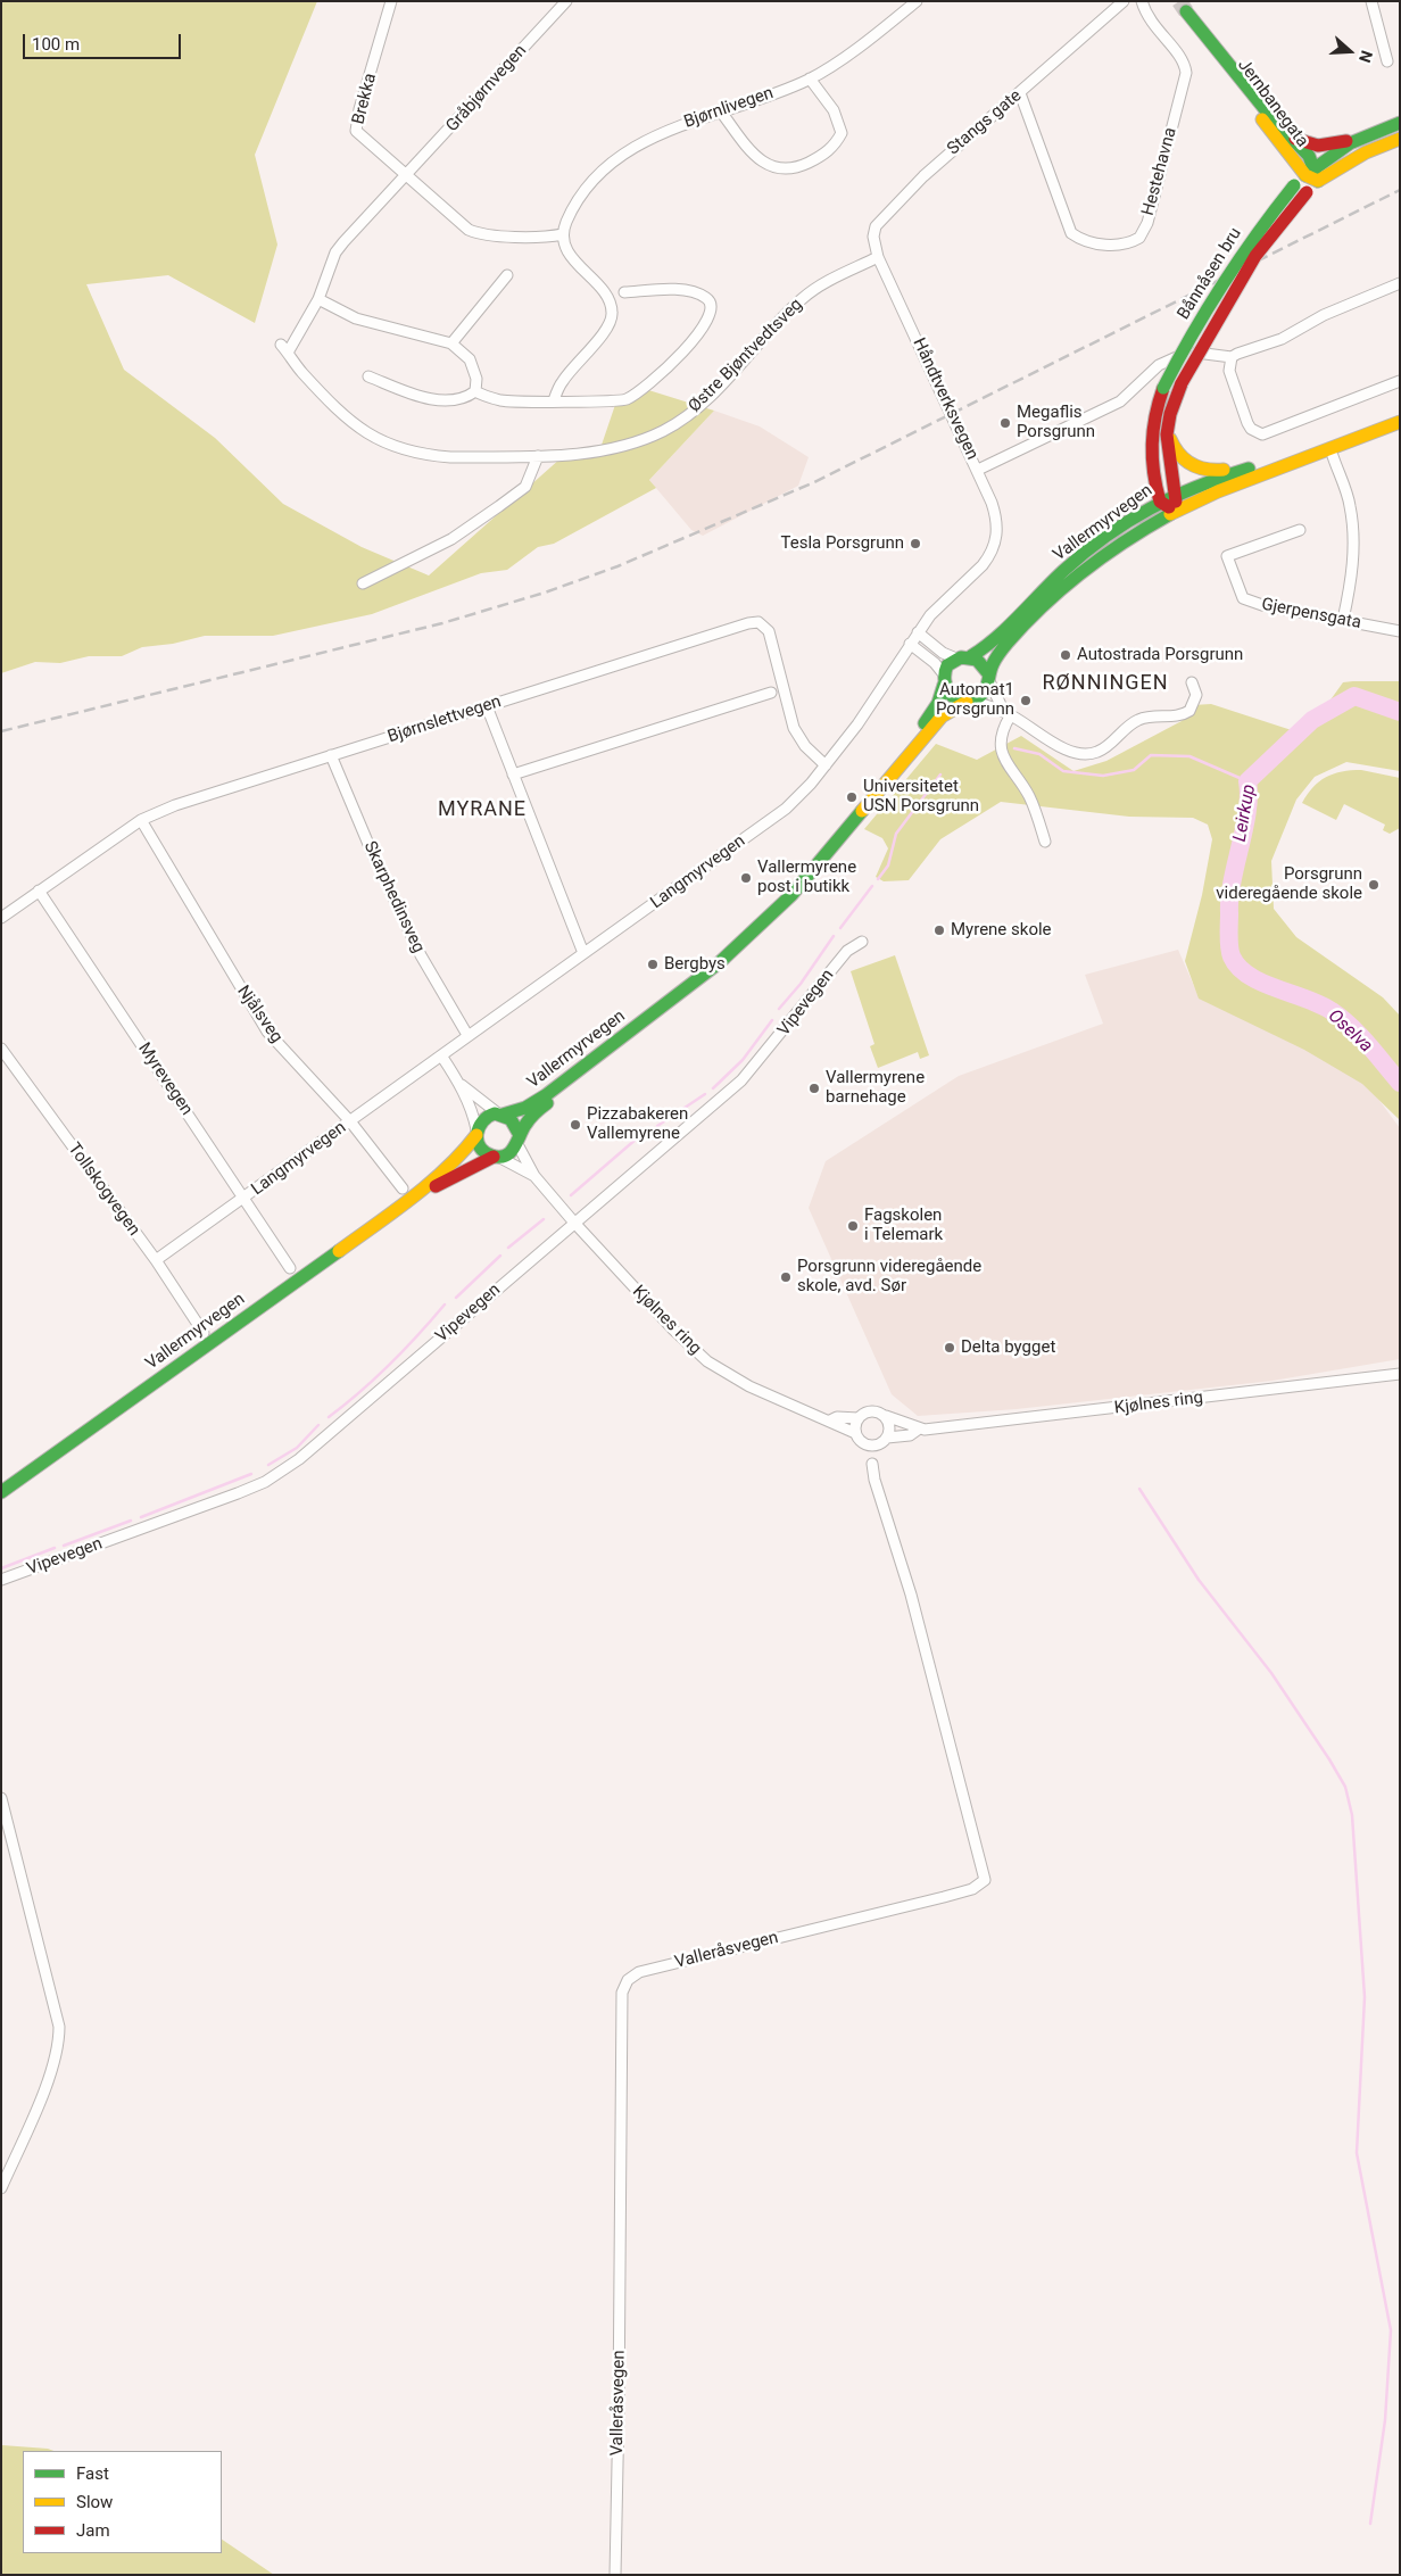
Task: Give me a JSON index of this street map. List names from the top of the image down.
{
  "streets": {
    "main road": ["Jernbanegata", "Bånnåsen bru", "Vallermyrvegen"],
    "street": [
      "Gråbjørnvegen",
      "Brekka",
      "Bjørnlivegen",
      "Stangs gate",
      "Hestehavna",
      "Østre Bjøntvedtsveg",
      "Håndtverksvegen",
      "Gjerpensgata",
      "Bjørnslettvegen",
      "Langmyrvegen",
      "Skarphedinsveg",
      "Vipevegen",
      "Njålsveg",
      "Myrevegen",
      "Tollskogvegen",
      "Kjølnes ring",
      "Valleråsvegen"
    ]
  },
  "crossings": [
    ["Gråbjørnvegen", "Brekka"],
    ["Gråbjørnvegen", "Østre Bjøntvedtsveg"],
    ["Jernbanegata", "Bånnåsen bru"],
    ["Stangs gate", "Hestehavna"],
    ["Stangs gate", "Østre Bjøntvedtsveg"],
    ["Stangs gate", "Håndtverksvegen"],
    ["Bånnåsen bru", "Vallermyrvegen"],
    ["Østre Bjøntvedtsveg", "Håndtverksvegen"],
    ["Håndtverksvegen", "Langmyrvegen"],
    ["Vallermyrvegen", "Njålsveg"],
    ["Vallermyrvegen", "Kjølnes ring"],
    ["Bjørnslettvegen", "Langmyrvegen"],
    ["Bjørnslettvegen", "Skarphedinsveg"],
    ["Bjørnslettvegen", "Njålsveg"],
    ["Bjørnslettvegen", "Myrevegen"],
    ["Langmyrvegen", "Skarphedinsveg"],
    ["Langmyrvegen", "Njålsveg"],
    ["Langmyrvegen", "Myrevegen"],
    ["Langmyrvegen", "Tollskogvegen"],
    ["Vipevegen", "Kjølnes ring"]
  ],
  "districts": ["RØNNINGEN", "MYRANE"],
  "water": ["Leirkup", "Oselva"],
  "places": [
    "Megaflis Porsgrunn",
    "Tesla Porsgrunn",
    "Autostrada Porsgrunn",
    "Automat1 Porsgrunn",
    "Universitetet USN Porsgrunn",
    "Vallermyrene post i butikk",
    "Porsgrunn videregående skole",
    "Myrene skole",
    "Bergbys",
    "Vallermyrene barnehage",
    "Pizzabakeren Vallemyrene",
    "Fagskolen i Telemark",
    "Porsgrunn videregående skole, avd. Sør",
    "Delta bygget"
  ],
  "legend": ["Fast", "Slow", "Jam"],
  "scale_bar": "100 m",
  "north": "right"
}
